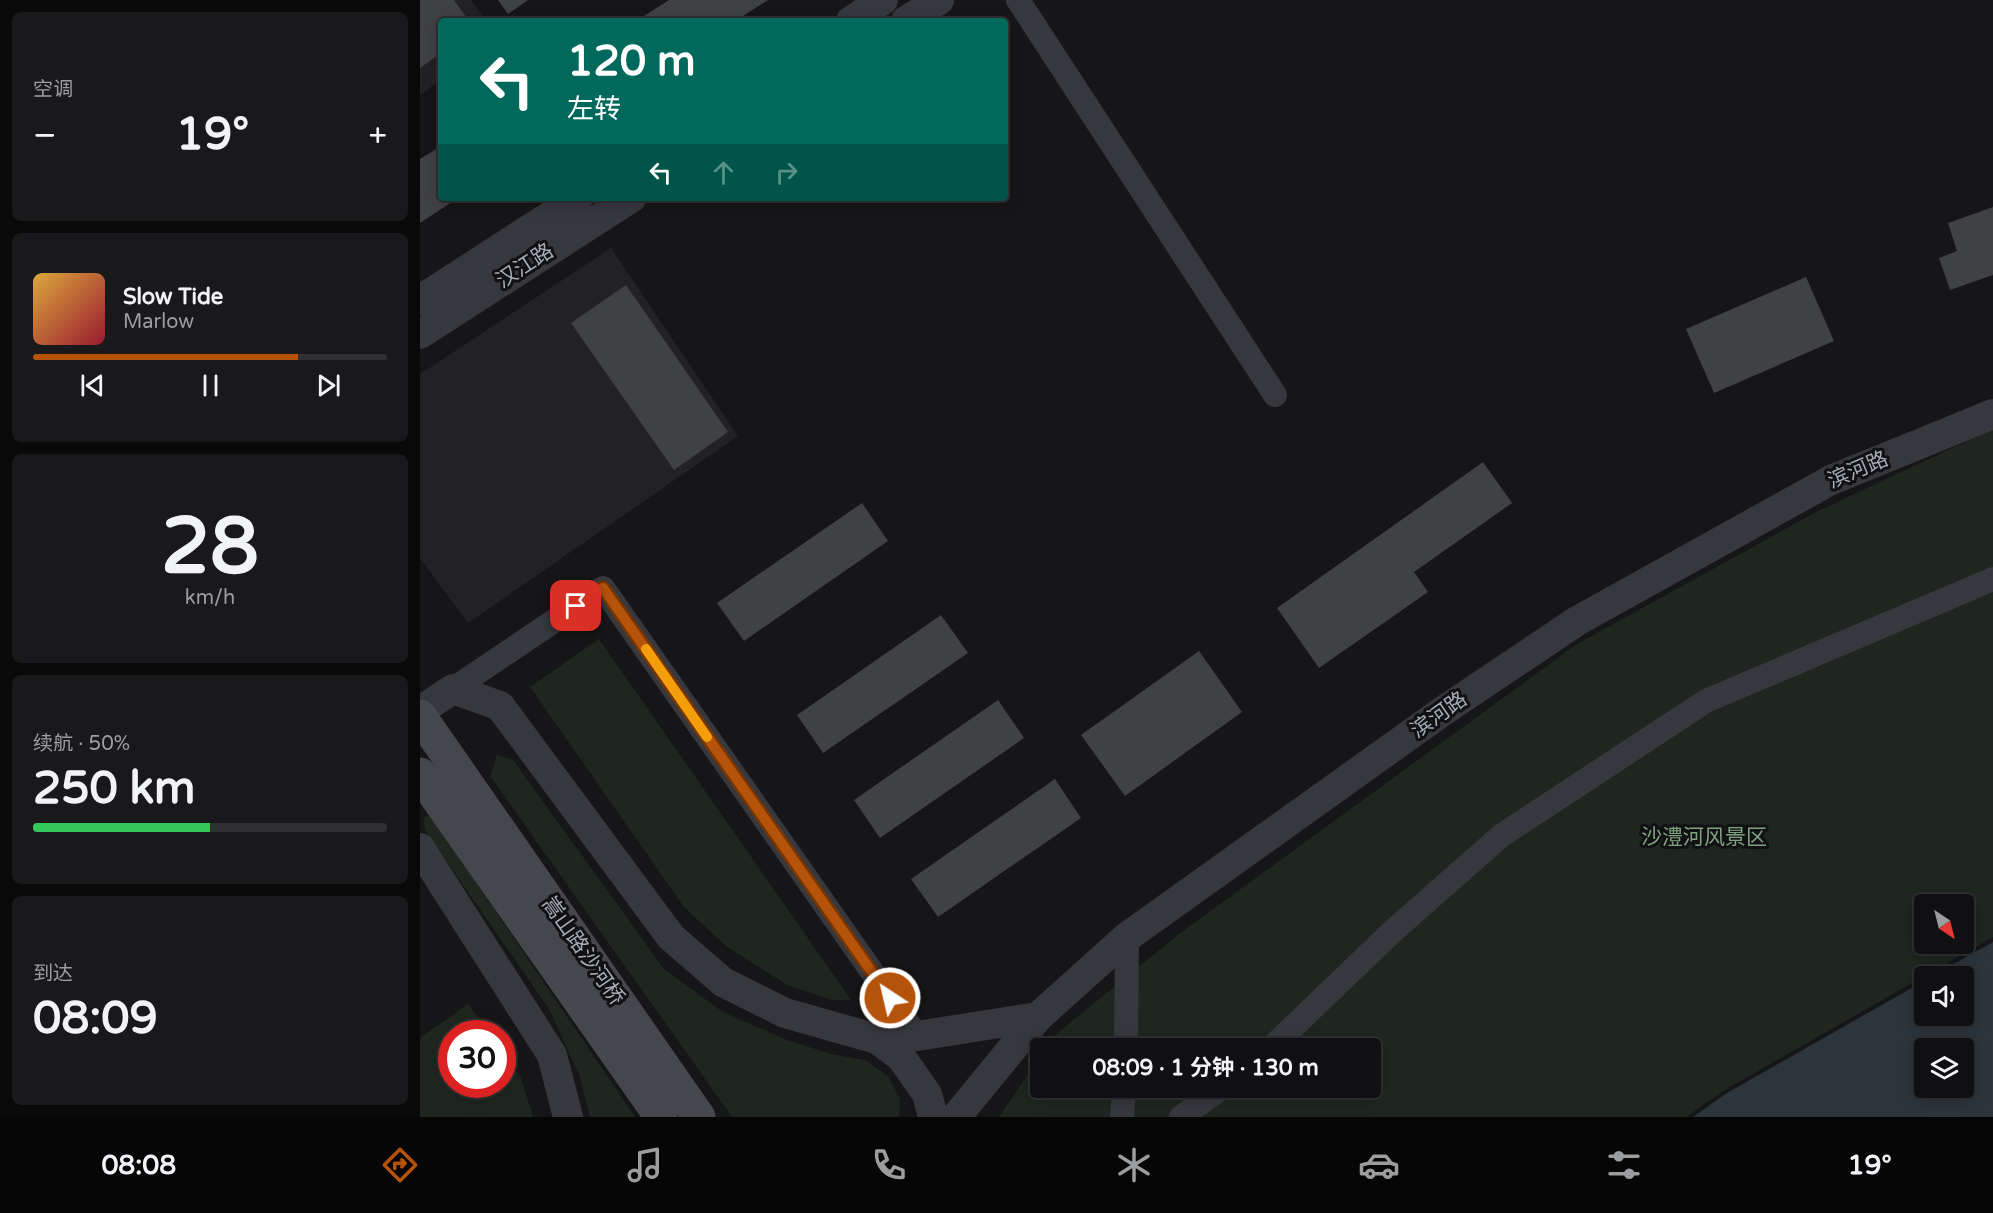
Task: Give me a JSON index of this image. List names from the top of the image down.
{
  "streets": {
    "main road": ["嵩山路沙河桥"],
    "street": ["汉江路", "滨河路"]
  },
  "parks": ["沙澧河风景区"],
  "north": "bottom right",
  "page": {
    "tile": [
      "空调",
      ["28", "km/h"],
      ["续航 · 50%", "250 km"],
      ["到达", "08:09"]
    ],
    "turn": ["120 m", "左转"],
    "heat": ["−", "19°", "+"],
    "song": ["Slow Tide", "Marlow"],
    "limit": "30",
    "trip": "08:09 · 1 分钟 · 130 m",
    "tabs": ["08:08", "19°"]
  }
}
